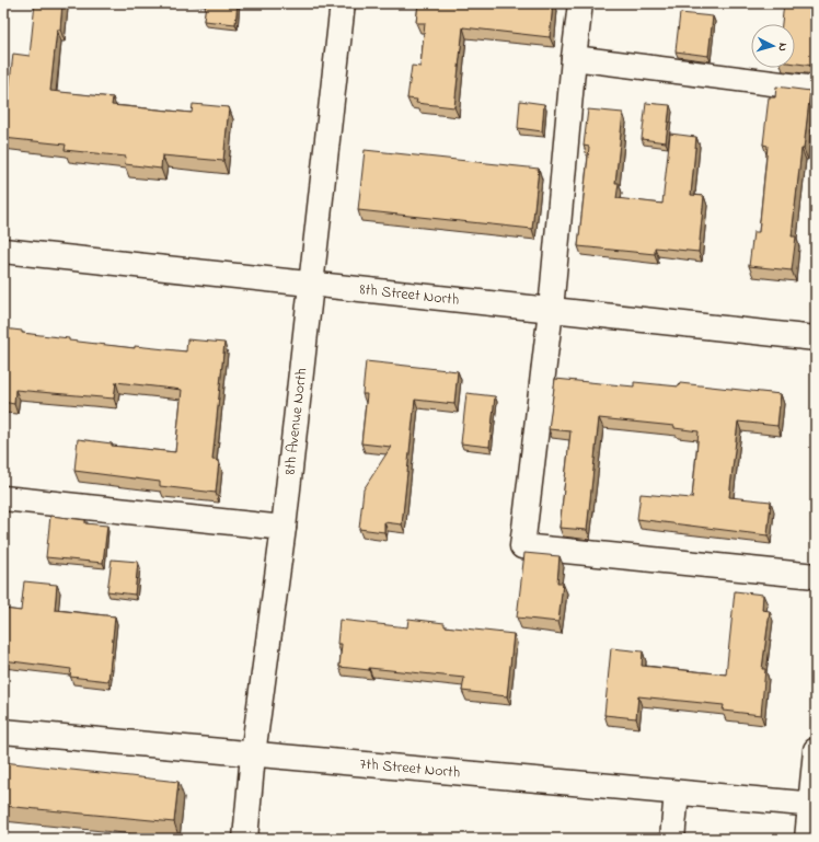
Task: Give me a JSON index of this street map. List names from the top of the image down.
{
  "streets": {
    "street": ["8th Street North", "8th Avenue North", "7th Street North"]
  },
  "crossings": [
    ["8th Street North", "8th Avenue North"],
    ["8th Avenue North", "7th Street North"]
  ],
  "north": "right"
}
